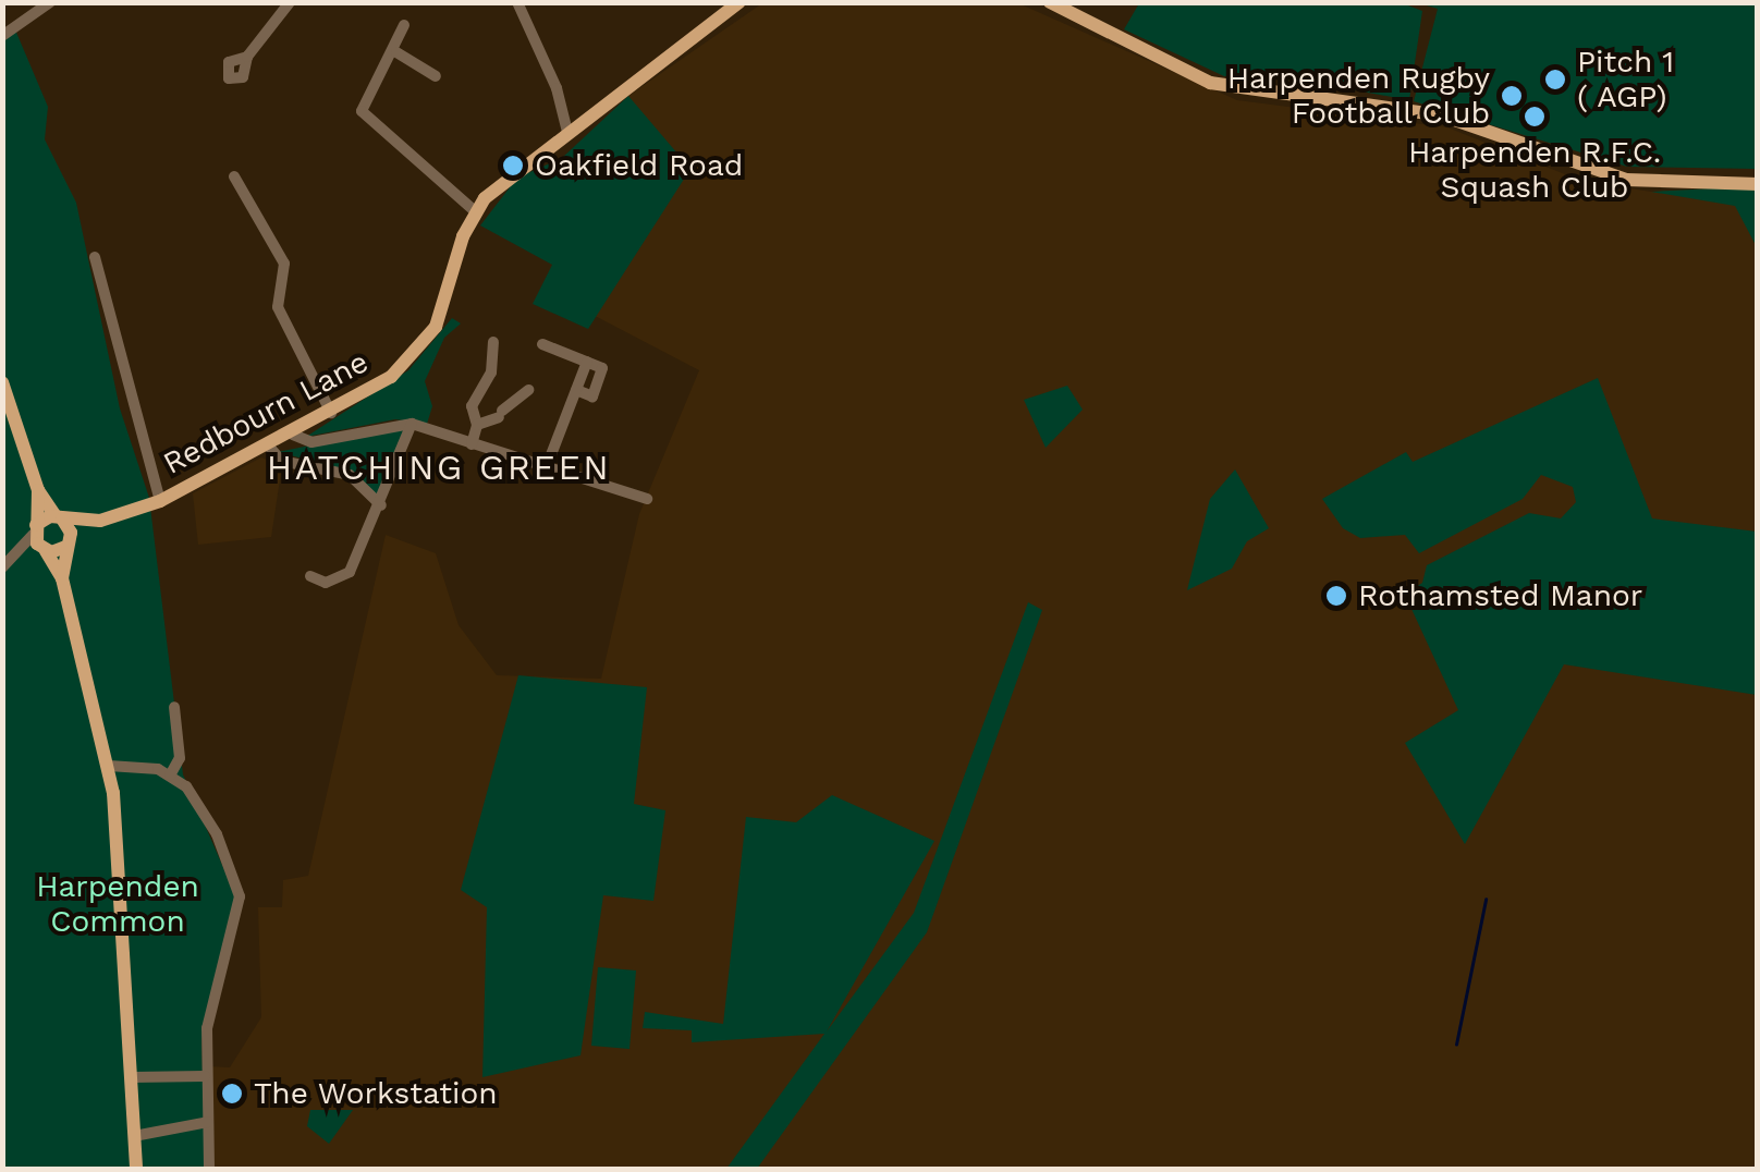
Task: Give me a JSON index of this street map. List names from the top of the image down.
{
  "streets": {
    "main road": ["Redbourn Lane"]
  },
  "districts": ["HATCHING GREEN"],
  "parks": ["Harpenden Common"],
  "places": [
    "Pitch 1 ( AGP)",
    "Harpenden Rugby Football Club",
    "Harpenden R.F.C. Squash Club",
    "Oakfield Road",
    "Rothamsted Manor",
    "The Workstation"
  ]
}
